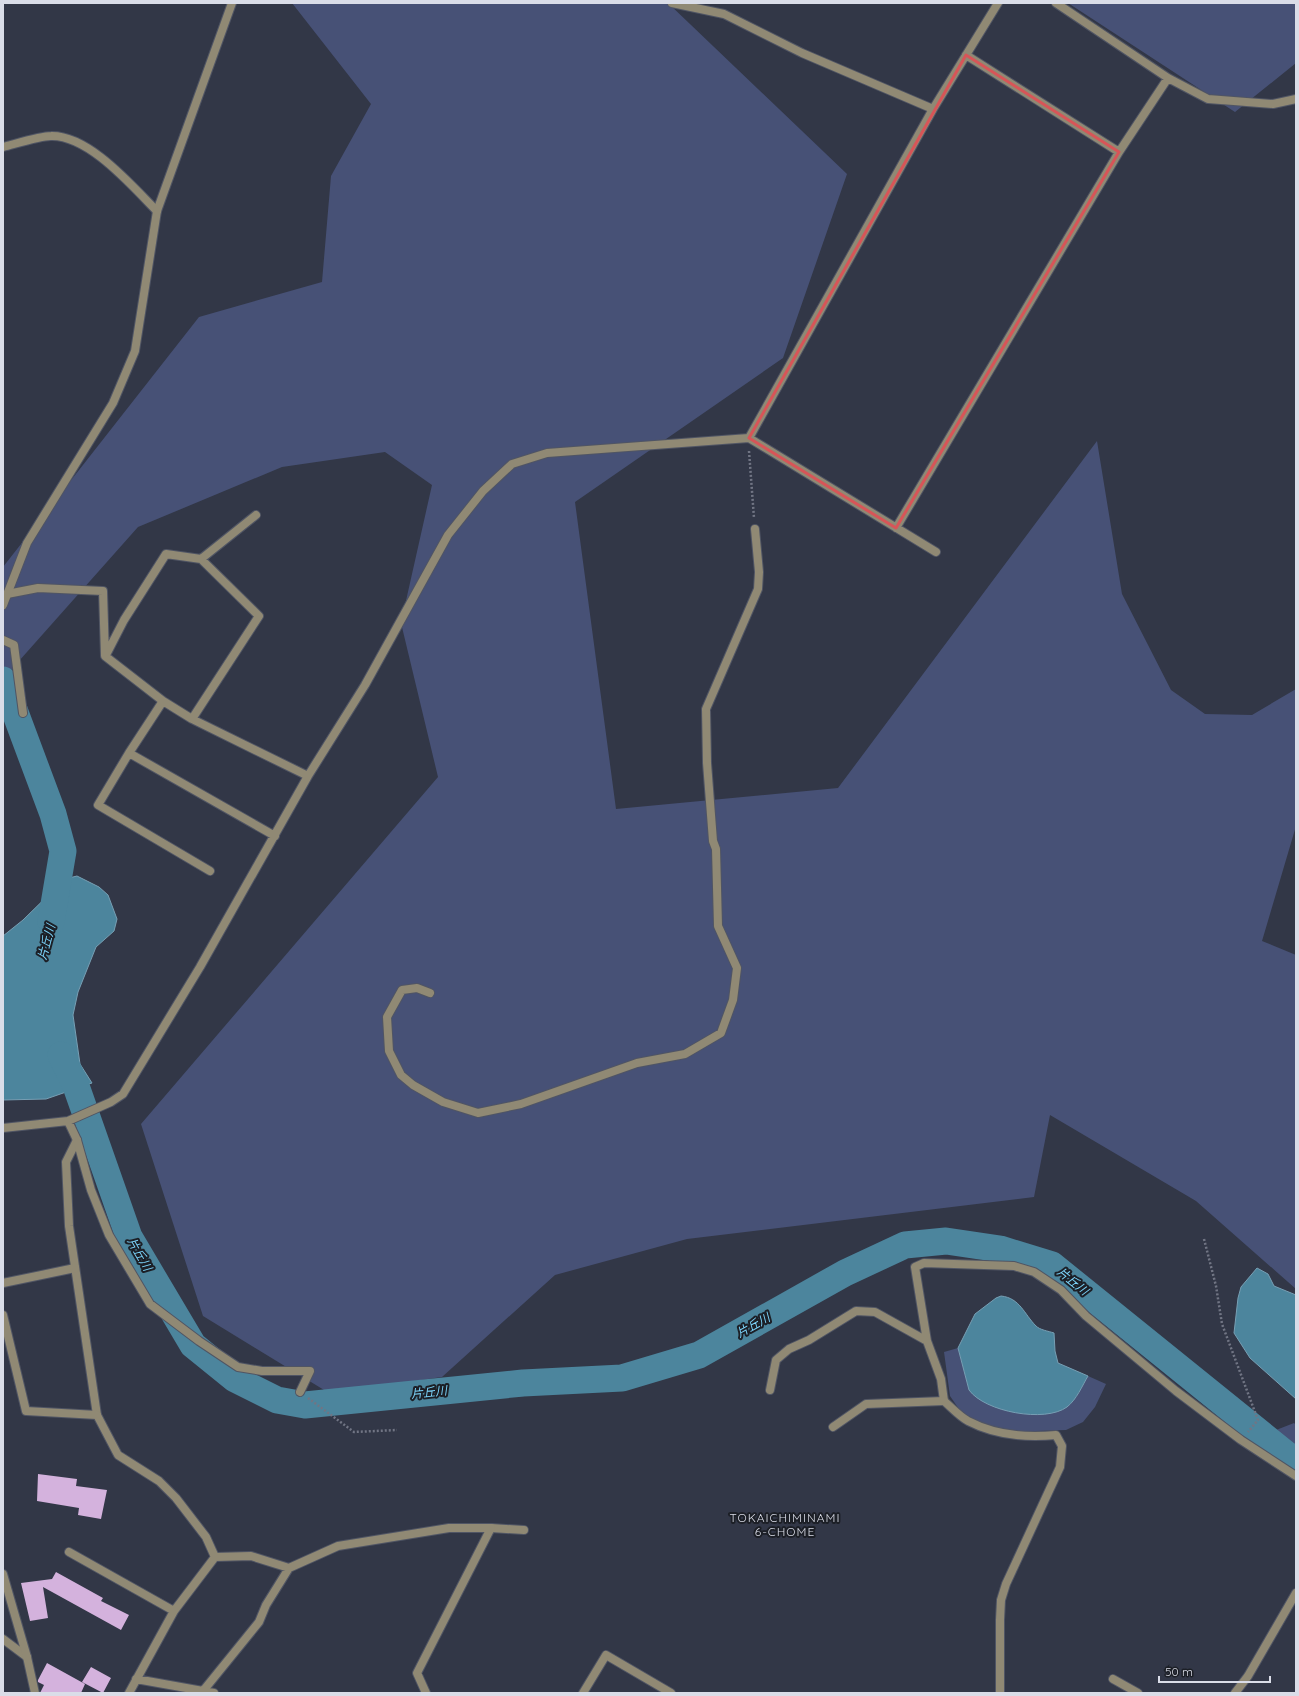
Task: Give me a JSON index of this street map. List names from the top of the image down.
{
  "districts": ["TOKAICHIMINAMI 6-CHOME"],
  "water": ["片丘川"],
  "scale_bar": "50 m"
}
